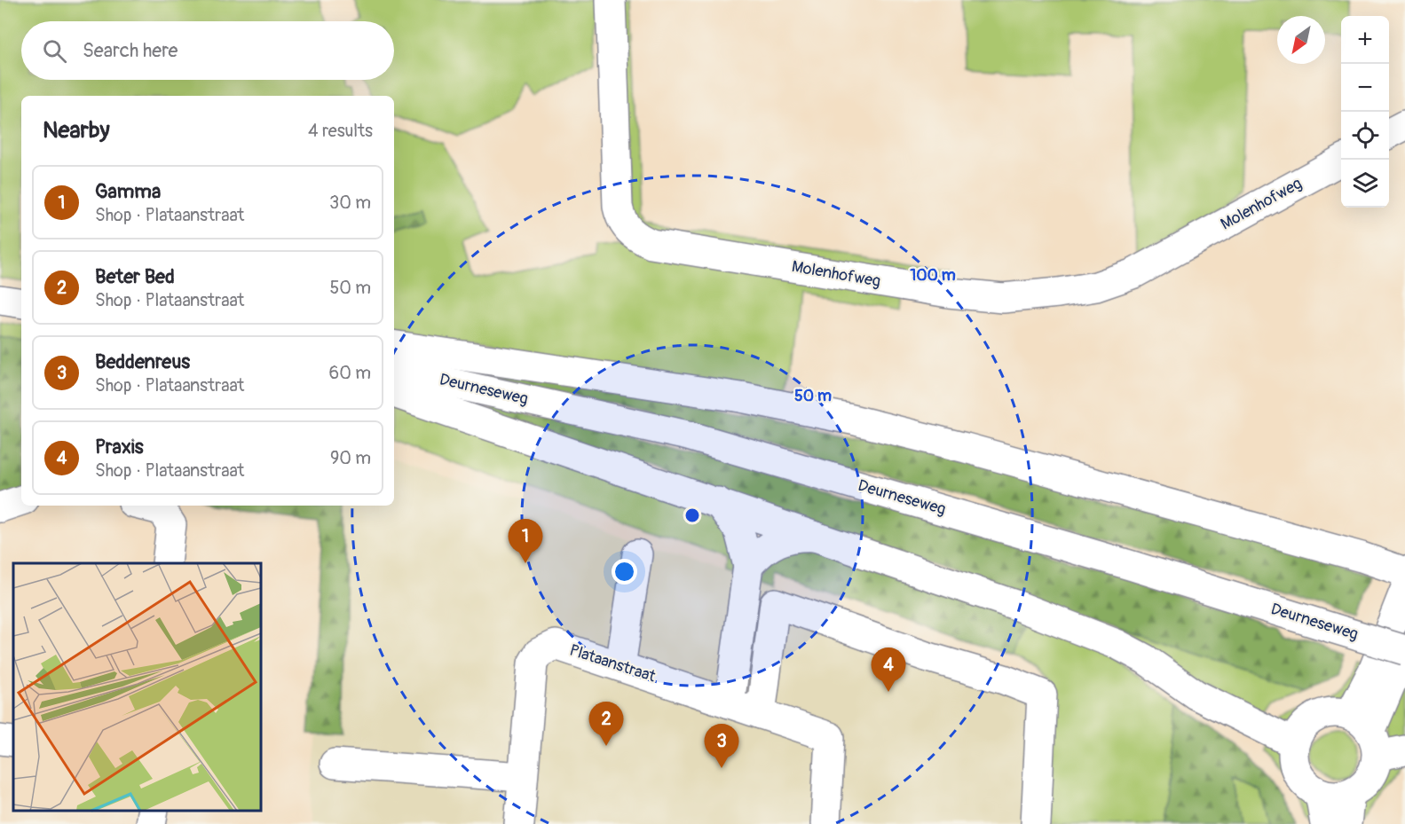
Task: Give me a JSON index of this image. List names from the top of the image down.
{
  "streets": {
    "main road": ["Molenhofweg", "Deurneseweg", "Plataanstraat"]
  },
  "north": "bottom left",
  "page": {
    "map_buttons": ["+", "−"],
    "search": "Search here",
    "heading": ["Nearby", "4 results"],
    "list": [
      {
        "mark": "1",
        "name": "Gamma",
        "note": "Shop · Plataanstraat",
        "value": "30 m"
      },
      {
        "mark": "2",
        "name": "Beter Bed",
        "note": "Shop · Plataanstraat",
        "value": "50 m"
      },
      {
        "mark": "3",
        "name": "Beddenreus",
        "note": "Shop · Plataanstraat",
        "value": "60 m"
      },
      {
        "mark": "4",
        "name": "Praxis",
        "note": "Shop · Plataanstraat",
        "value": "90 m"
      }
    ],
    "pins": [
      "1",
      "4",
      "2",
      "3"
    ]
  },
  "rings": ["100 m", "50 m"]
}
